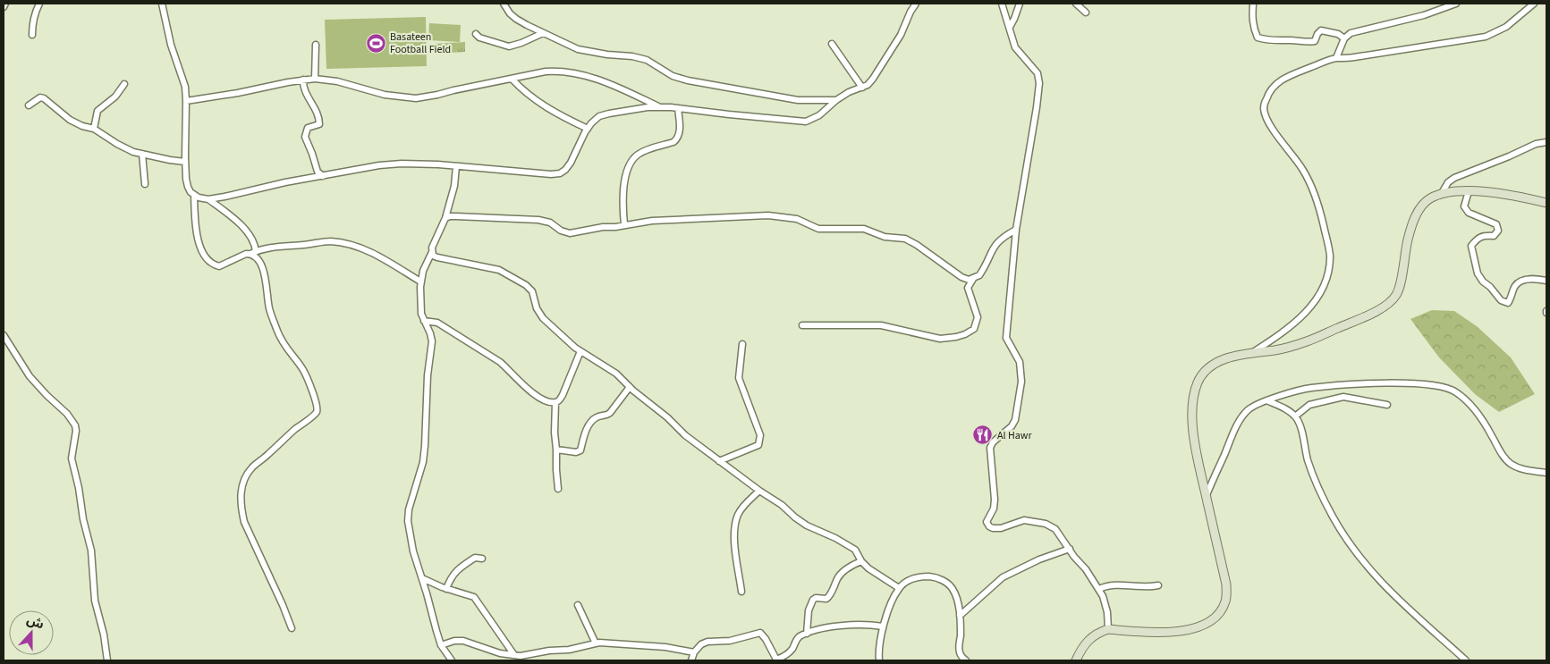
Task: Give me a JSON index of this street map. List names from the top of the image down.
{
  "places": {
    "sports": ["Basateen Football Field"],
    "restaurant": ["Al Hawr"]
  },
  "north": "top"
}
